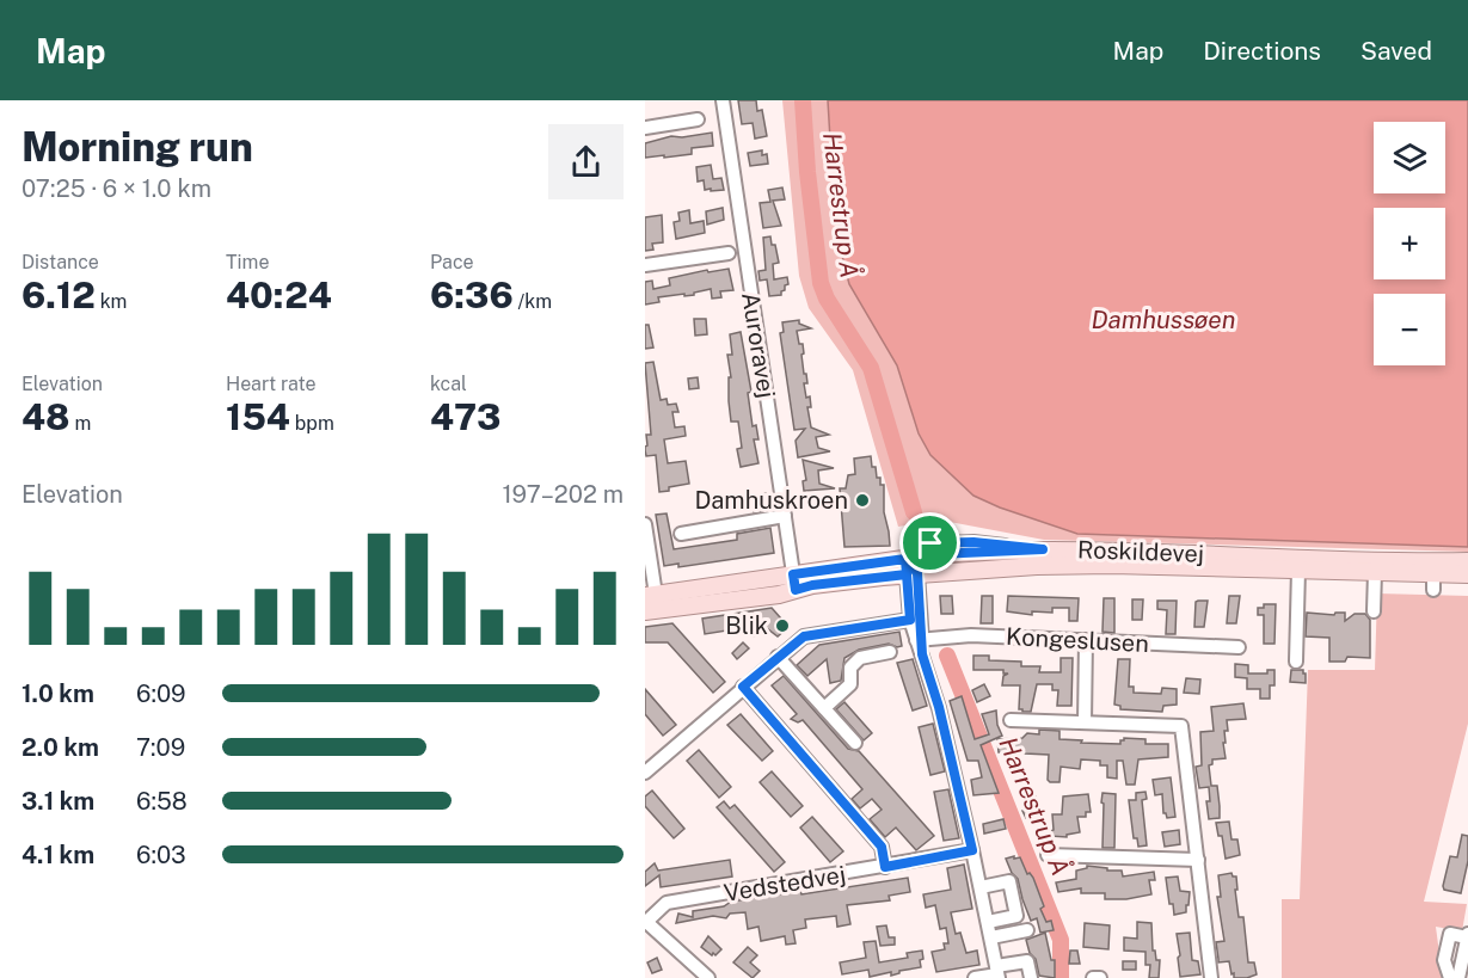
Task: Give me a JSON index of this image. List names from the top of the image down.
{
  "streets": {
    "main road": ["Roskildevej"],
    "street": ["Auroravej", "Kongeslusen", "Vedstedvej"]
  },
  "crossings": [
    ["Auroravej", "Roskildevej"]
  ],
  "water": ["Harrestrup Å", "Damhussøen"],
  "places": ["Damhuskroen", "Blik"],
  "page": {
    "header": "Map",
    "nav": ["Map", "Directions", "Saved"],
    "heading": ["Morning run", "07:25 · 6 × 1.0 km"],
    "map_buttons": ["+", "−"],
    "stats": [
      ["Distance", "6.12 km"],
      ["Time", "40:24"],
      ["Pace", "6:36 /km"],
      ["Elevation", "48 m"],
      ["Heart rate", "154 bpm"],
      ["kcal", "473"]
    ],
    "chart": ["Elevation", "197–202 m"],
    "list": [
      {
        "name": "1.0 km",
        "note": "6:09"
      },
      {
        "name": "2.0 km",
        "note": "7:09"
      },
      {
        "name": "3.1 km",
        "note": "6:58"
      },
      {
        "name": "4.1 km",
        "note": "6:03"
      }
    ]
  }
}
